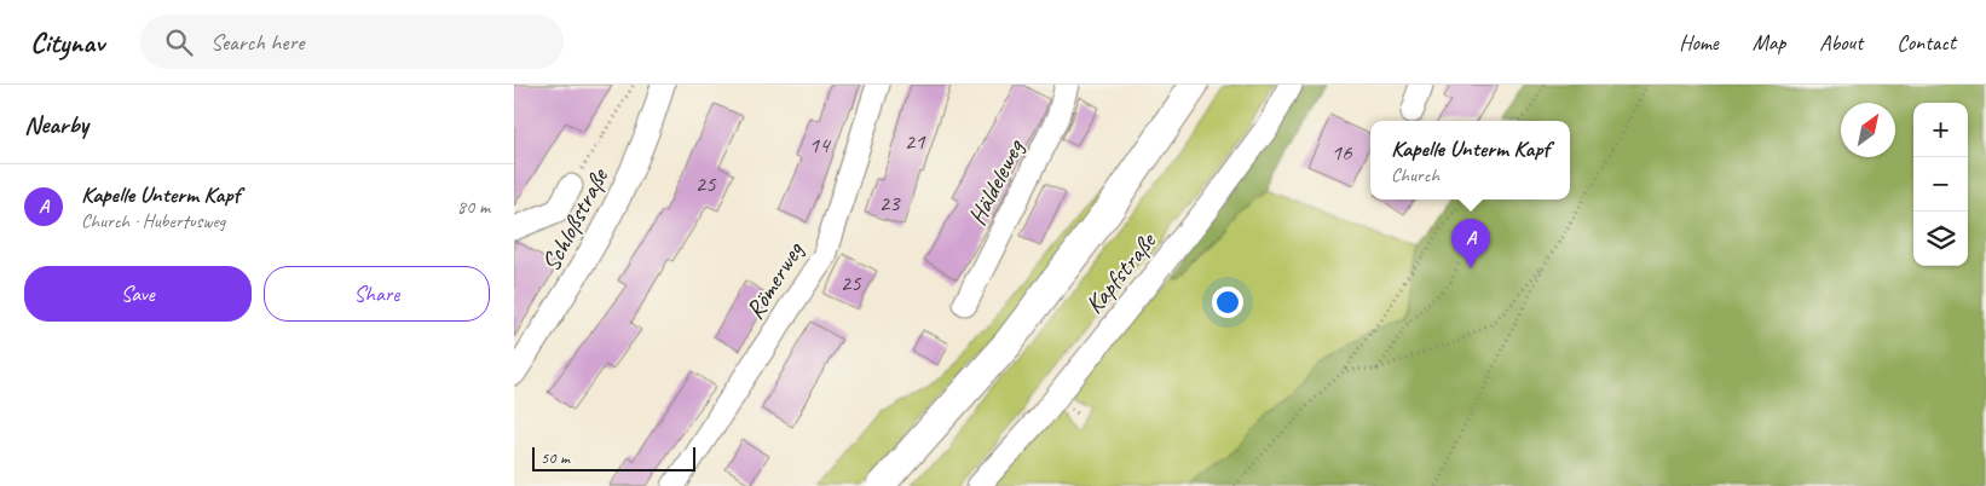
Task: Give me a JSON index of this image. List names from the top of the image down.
{
  "streets": {
    "street": [
      "Häldeleweg",
      "Schloßstraße",
      "Kapfstraße",
      "Römerweg"
    ]
  },
  "house_numbers": [
    "21",
    "14",
    "16",
    "25",
    "23",
    "25"
  ],
  "scale_bar": "50 m",
  "north": "top right",
  "page": {
    "header": "Citynav",
    "search": "Search here",
    "nav": [
      "Home",
      "Map",
      "About",
      "Contact"
    ],
    "heading": "Nearby",
    "map_buttons": ["+", "−"],
    "popup": ["Kapelle Unterm Kapf", "Church"],
    "list": [
      {
        "mark": "A",
        "name": "Kapelle Unterm Kapf",
        "note": "Church · Hubertusweg",
        "value": "80 m"
      }
    ],
    "pins": "A",
    "buttons": ["Save", "Share"],
    "scale": "50 m"
  }
}
